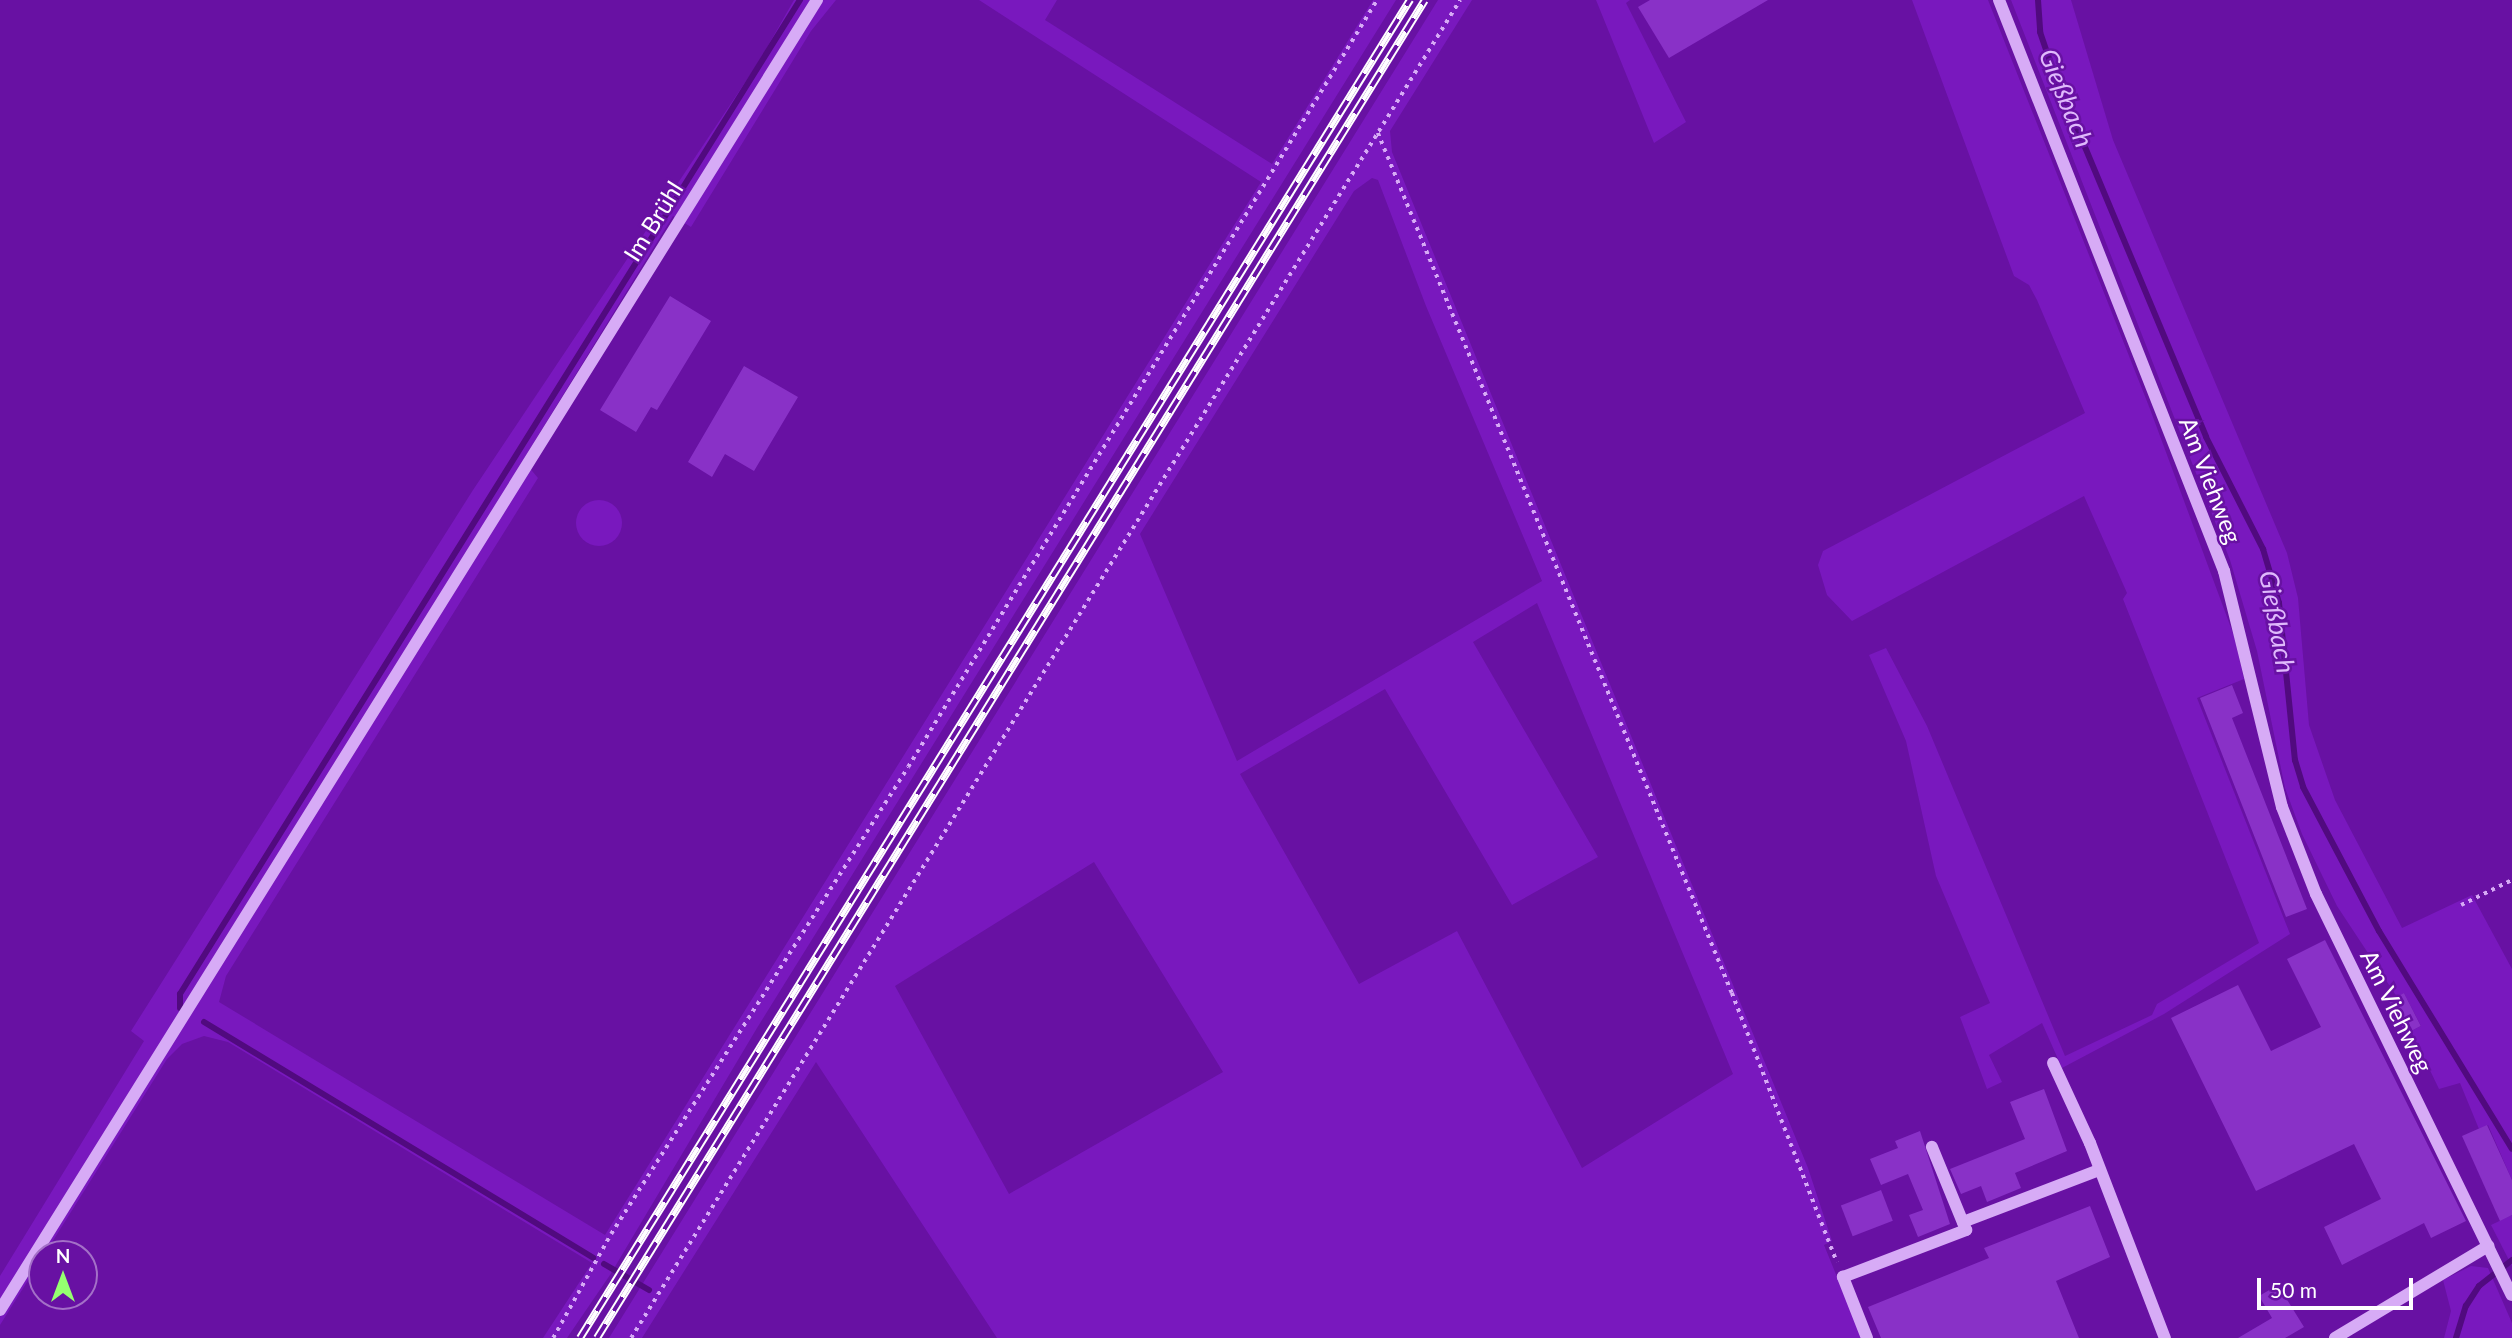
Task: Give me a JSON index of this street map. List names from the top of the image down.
{
  "streets": {
    "street": ["Im Brühl", "Am Viehweg"]
  },
  "water": ["Gießbach"],
  "scale_bar": "50 m",
  "north": "top"
}
